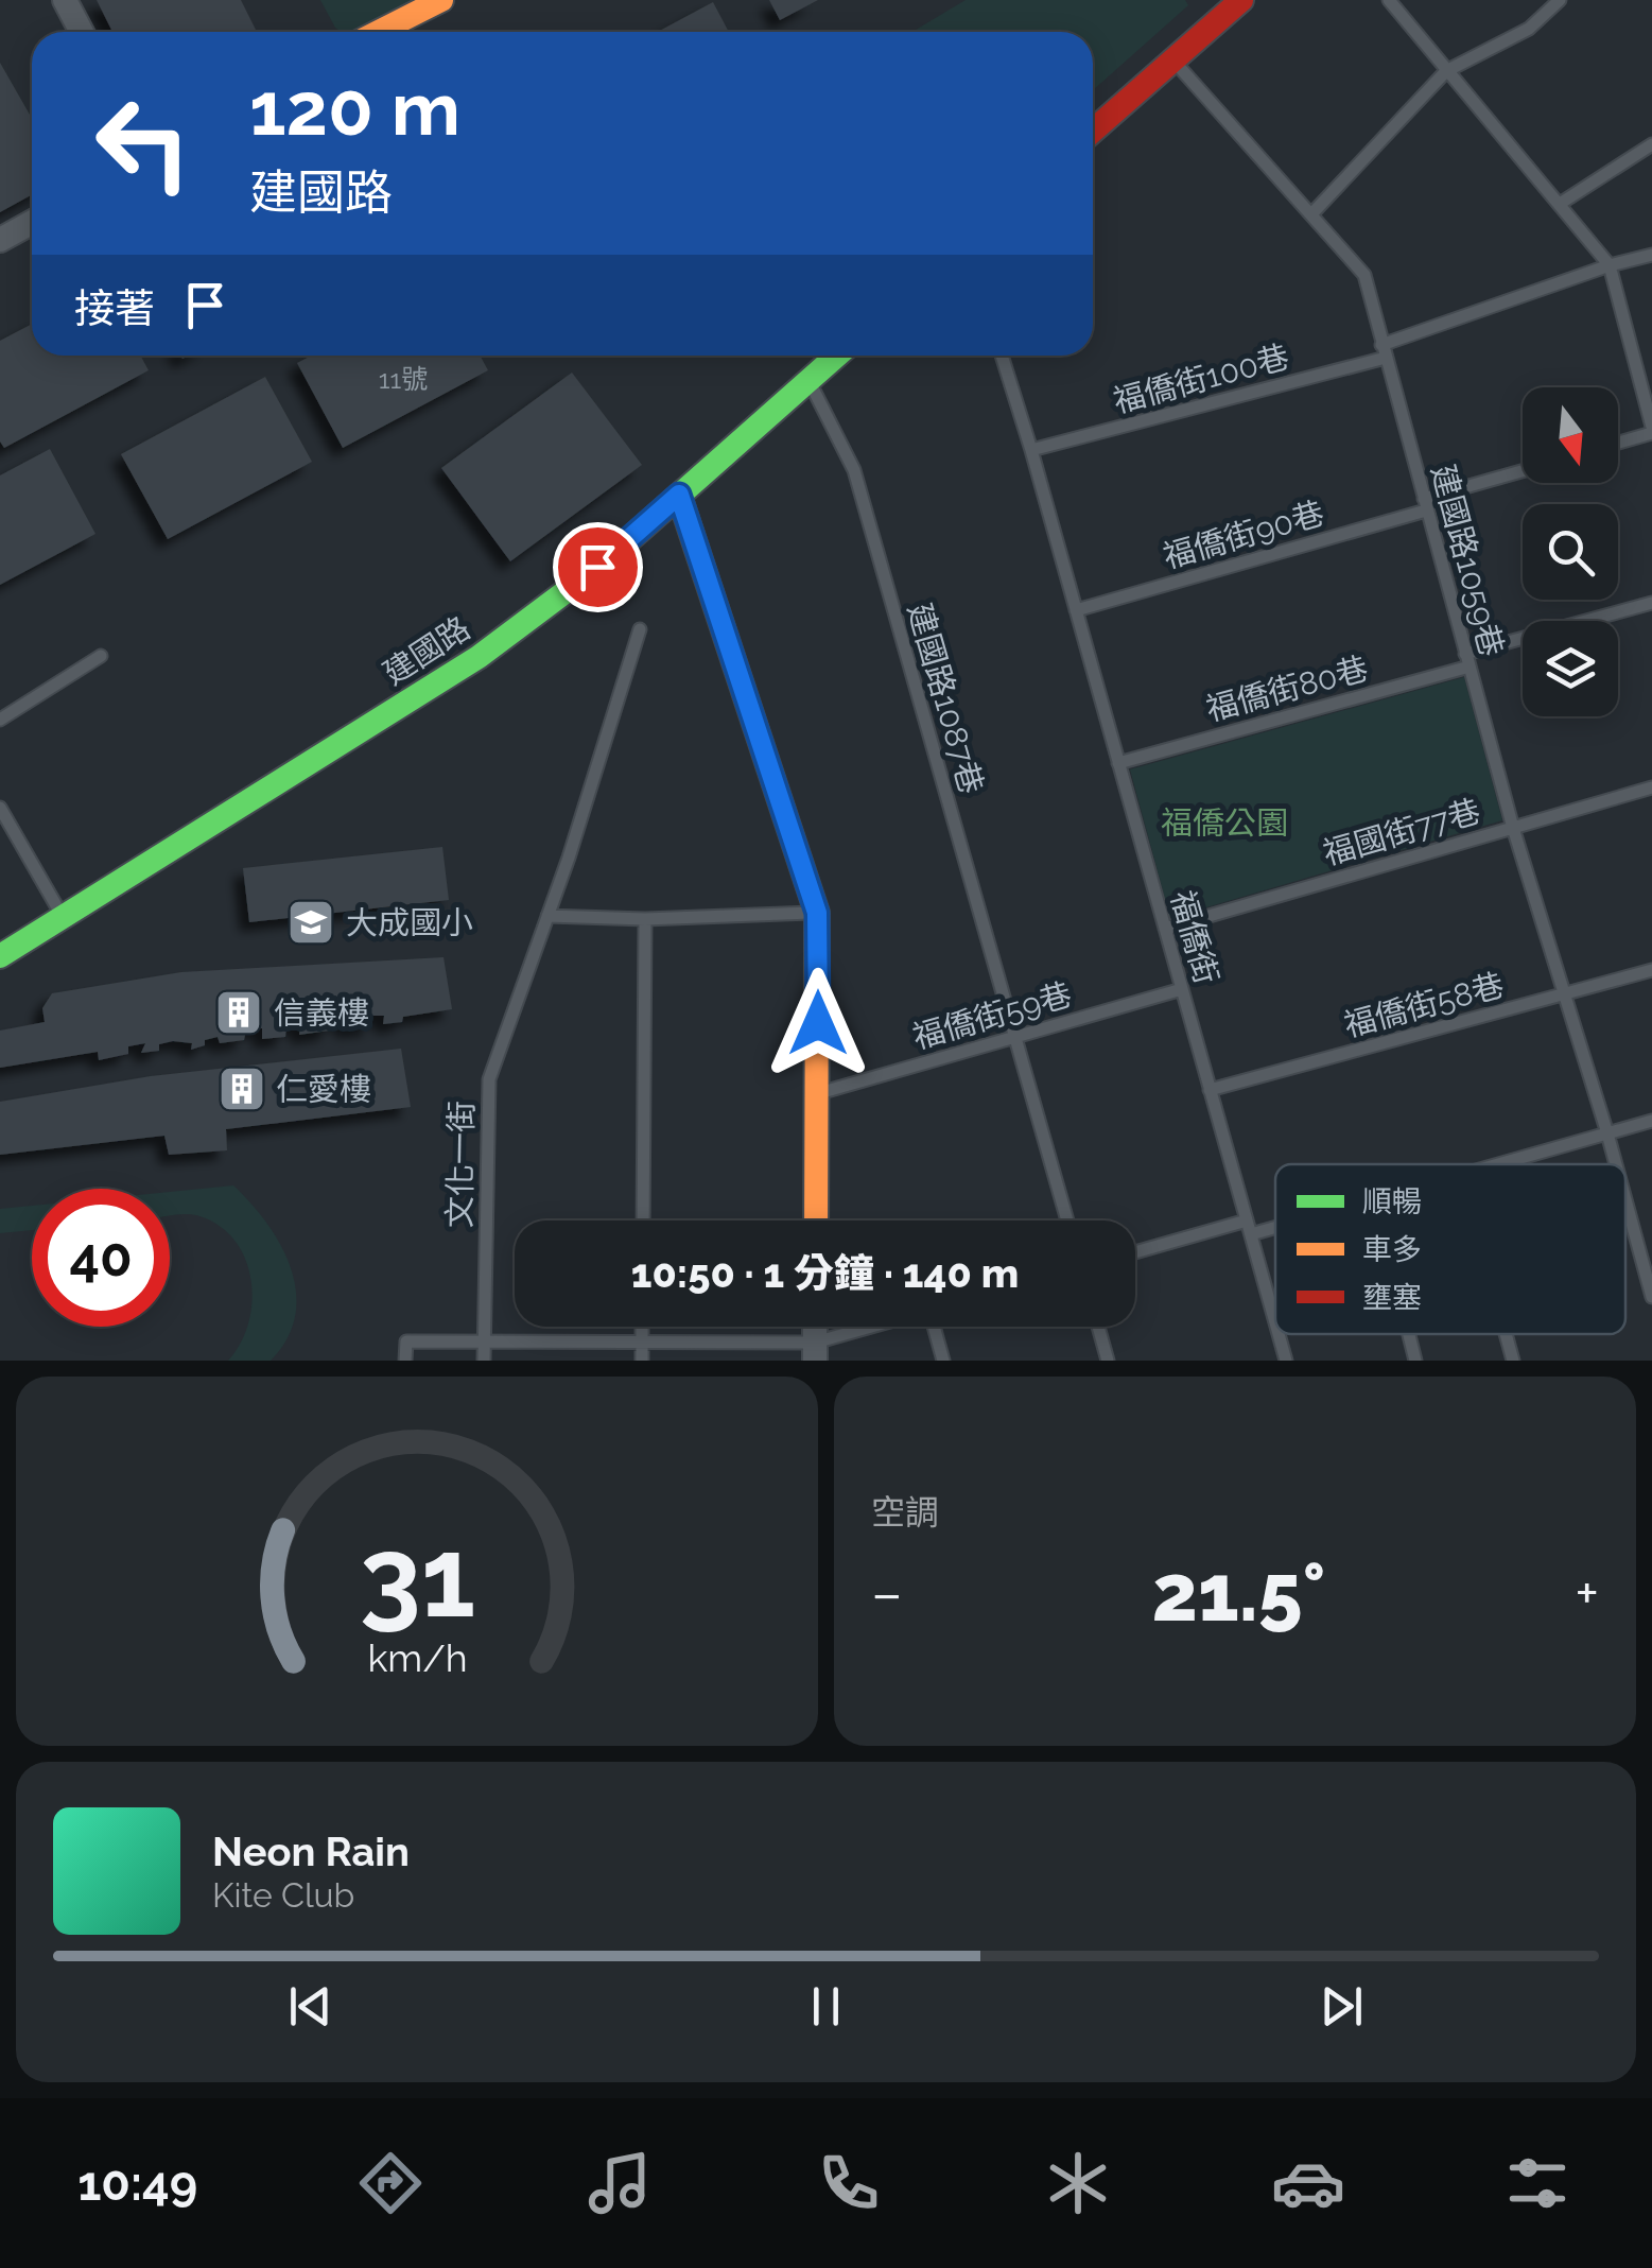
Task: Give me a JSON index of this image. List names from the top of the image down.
{
  "streets": {
    "street": ["建國路"],
    "lane": [
      "福僑街100巷",
      "福僑街90巷",
      "建國路1059巷",
      "福僑街80巷",
      "建國路1087巷",
      "福國街77巷",
      "福僑街",
      "福僑街58巷",
      "福僑街59巷",
      "文化一街"
    ]
  },
  "crossings": [
    ["福僑街100巷", "建國路1059巷"],
    ["福僑街100巷", "福僑街"],
    ["福僑街90巷", "建國路1059巷"],
    ["福僑街90巷", "福僑街"],
    ["建國路1059巷", "福僑街80巷"],
    ["建國路1059巷", "福國街77巷"],
    ["建國路1059巷", "福僑街58巷"],
    ["建國路", "建國路1087巷"],
    ["福僑街80巷", "福僑街"],
    ["建國路1087巷", "福僑街59巷"],
    ["福國街77巷", "福僑街"],
    ["福僑街", "福僑街58巷"],
    ["福僑街", "福僑街59巷"]
  ],
  "parks": ["福僑公園"],
  "places": {
    "school or university": ["大成國小"],
    "building": ["信義樓", "仁愛樓"]
  },
  "house_numbers": ["11號"],
  "legend": ["順暢", "車多", "壅塞"],
  "north": "bottom",
  "page": {
    "turn": ["120 m", "建國路"],
    "then": "接著",
    "limit": "40",
    "trip": "10:50 · 1 分鐘 · 140 m",
    "tile": "空調",
    "heat": ["−", "21.5°", "+"],
    "song": ["Neon Rain", "Kite Club"],
    "tabs": "10:49",
    "gauge": ["31", "km/h"]
  }
}
